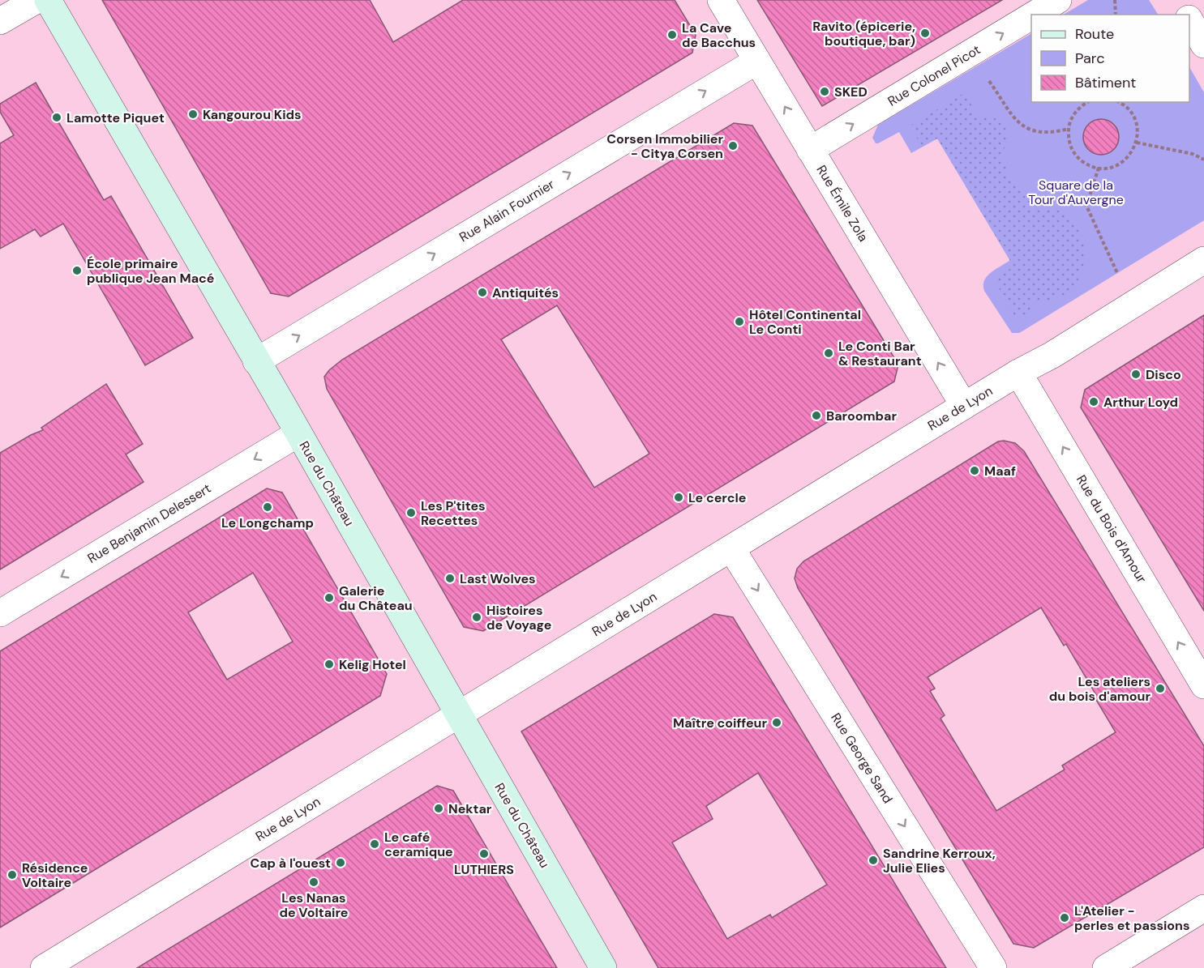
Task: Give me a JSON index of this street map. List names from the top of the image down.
{
  "streets": {
    "main road": ["Rue du Château"],
    "street": [
      "Rue Colonel Picot",
      "Rue Émile Zola",
      "Rue Alain Fournier",
      "Rue de Lyon",
      "Rue Benjamin Delessert",
      "Rue du Bois d'Amour",
      "Rue George Sand"
    ]
  },
  "crossings": [
    ["Rue Colonel Picot", "Rue Émile Zola"],
    ["Rue Émile Zola", "Rue Alain Fournier"],
    ["Rue Émile Zola", "Rue de Lyon"],
    ["Rue Alain Fournier", "Rue du Château"],
    ["Rue de Lyon", "Rue du Château"],
    ["Rue de Lyon", "Rue du Bois d'Amour"],
    ["Rue de Lyon", "Rue George Sand"],
    ["Rue du Château", "Rue Benjamin Delessert"]
  ],
  "one_way": [
    "Rue Colonel Picot",
    "Rue Émile Zola",
    "Rue Alain Fournier",
    "Rue Benjamin Delessert",
    "Rue du Bois d'Amour",
    "Rue George Sand"
  ],
  "parks": ["Square de la Tour d'Auvergne"],
  "places": [
    "Ravito (épicerie, boutique, bar)",
    "La Cave de Bacchus",
    "SKED",
    "Kangourou Kids",
    "Lamotte Piquet",
    "Corsen Immobilier - Citya Corsen",
    "École primaire publique Jean Macé",
    "Antiquités",
    "Hôtel Continental Le Conti",
    "Le Conti Bar & Restaurant",
    "Disco",
    "Arthur Loyd",
    "Baroombar",
    "Maaf",
    "Le cercle",
    "Le Longchamp",
    "Les P'tites Recettes",
    "Last Wolves",
    "Galerie du Château",
    "Histoires de Voyage",
    "Kelig Hotel",
    "Les ateliers du bois d'amour",
    "Maître coiffeur",
    "Nektar",
    "Le café ceramique",
    "LUTHIERS",
    "Sandrine Kerroux, Julie Elies",
    "Cap à l'ouest",
    "Résidence Voltaire",
    "Les Nanas de Voltaire",
    "L'Atelier - perles et passions"
  ],
  "legend": ["Route", "Parc", "Bâtiment"]
}
